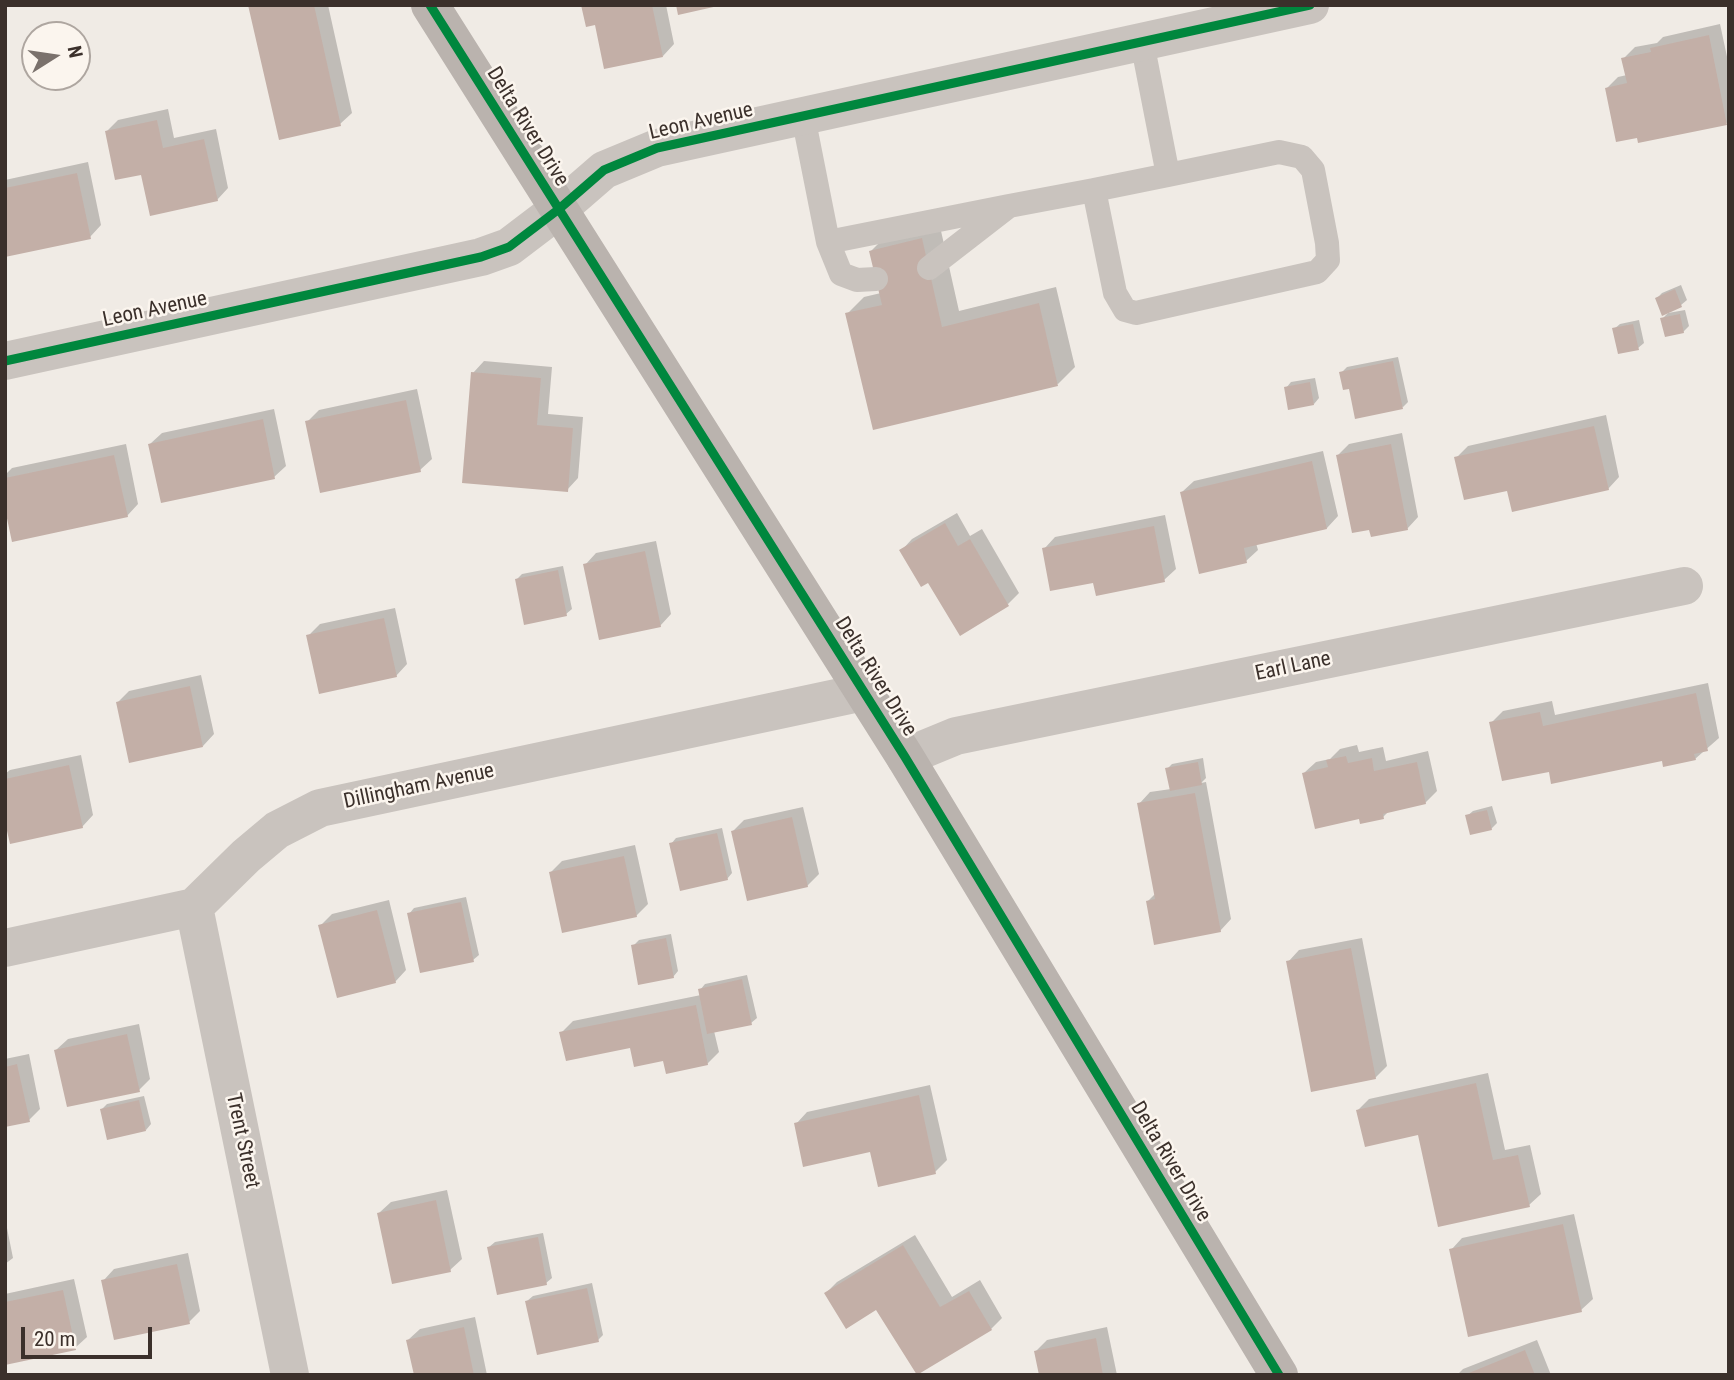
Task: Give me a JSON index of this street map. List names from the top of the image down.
{
  "streets": {
    "street": [
      "Leon Avenue",
      "Delta River Drive",
      "Earl Lane",
      "Dillingham Avenue",
      "Trent Street"
    ]
  },
  "crossings": [
    ["Leon Avenue", "Delta River Drive"],
    ["Delta River Drive", "Earl Lane"],
    ["Delta River Drive", "Dillingham Avenue"],
    ["Dillingham Avenue", "Trent Street"]
  ],
  "scale_bar": "20 m",
  "north": "right"
}
